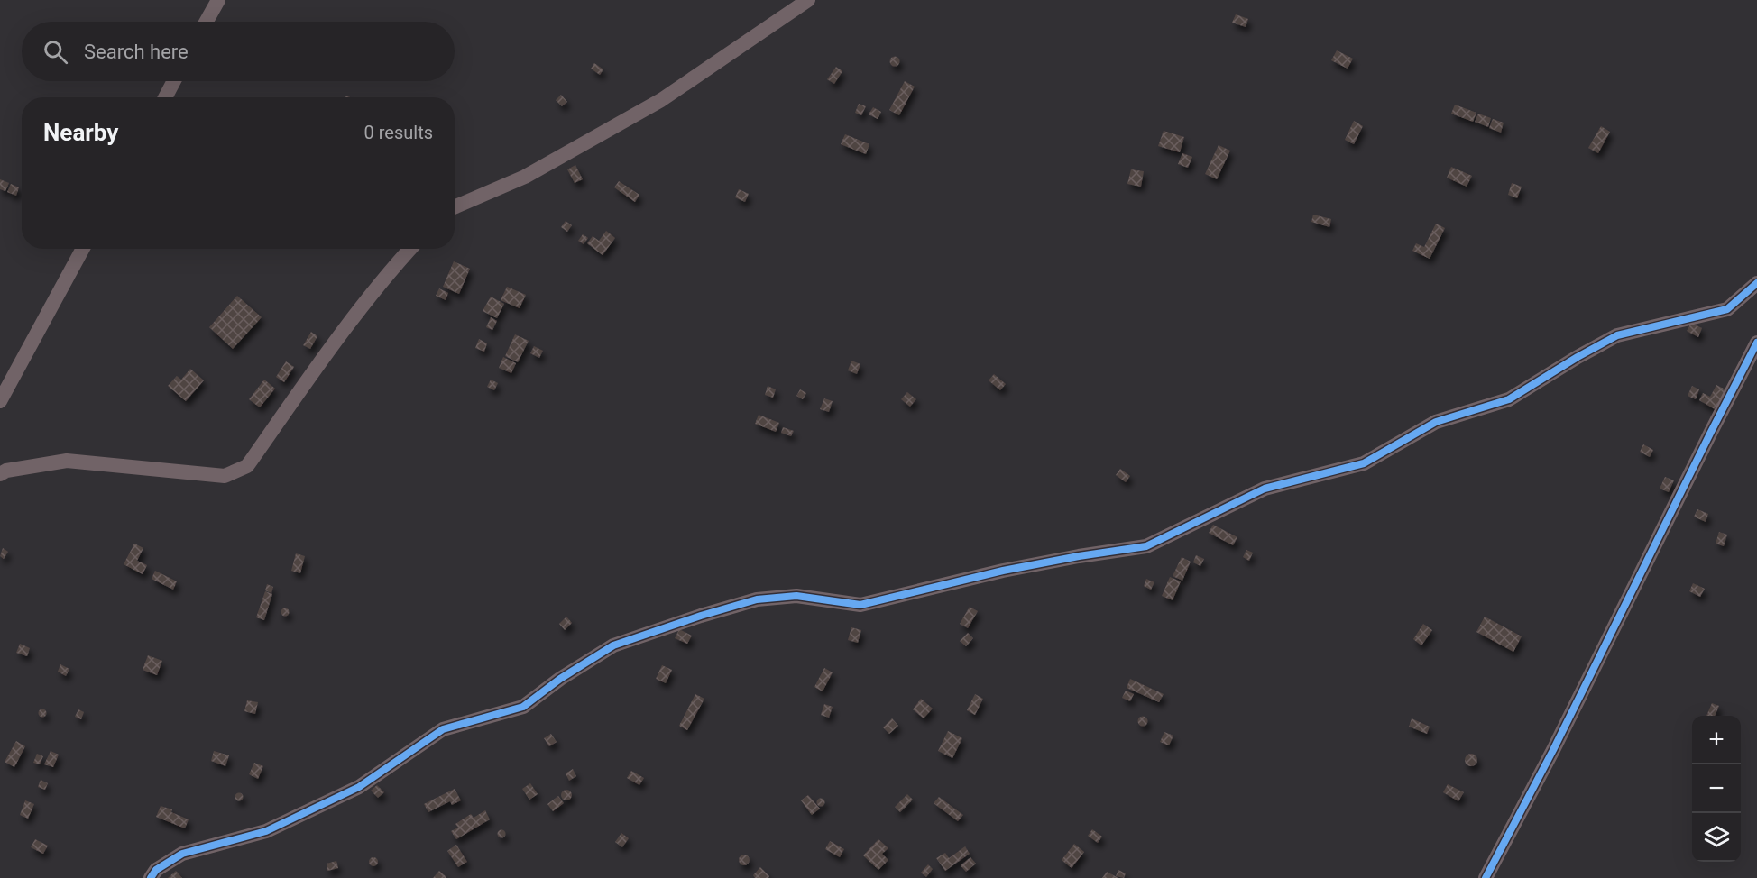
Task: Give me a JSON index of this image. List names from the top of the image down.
{
  "page": {
    "search": "Search here",
    "heading": ["Nearby", "0 results"],
    "map_buttons": ["+", "−"]
  }
}
